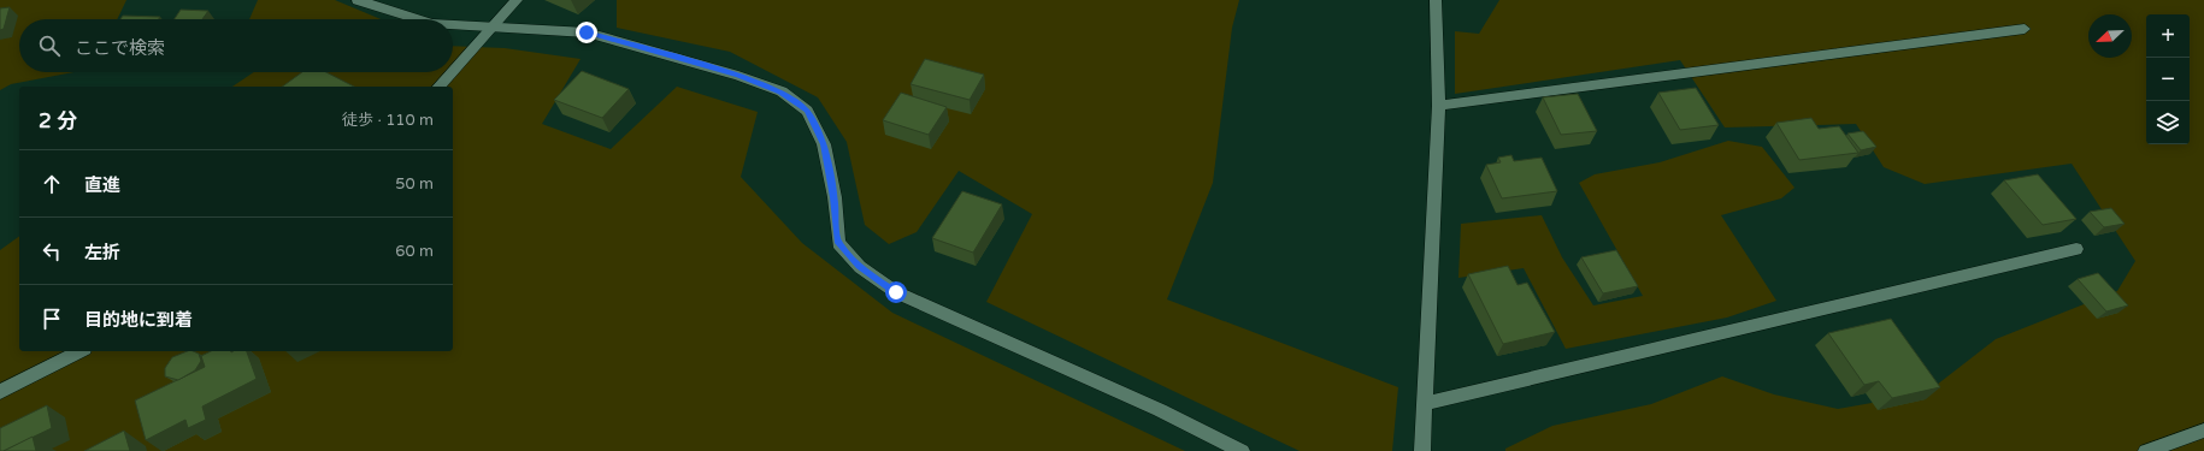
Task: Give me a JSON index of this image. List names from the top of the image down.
{
  "north": "bottom left",
  "page": {
    "map_buttons": ["+", "−"],
    "search": "ここで検索",
    "heading": ["2 分", "徒歩 · 110 m"],
    "list": [
      ["直進", "50 m"],
      ["左折", "60 m"],
      "目的地に到着"
    ]
  }
}
